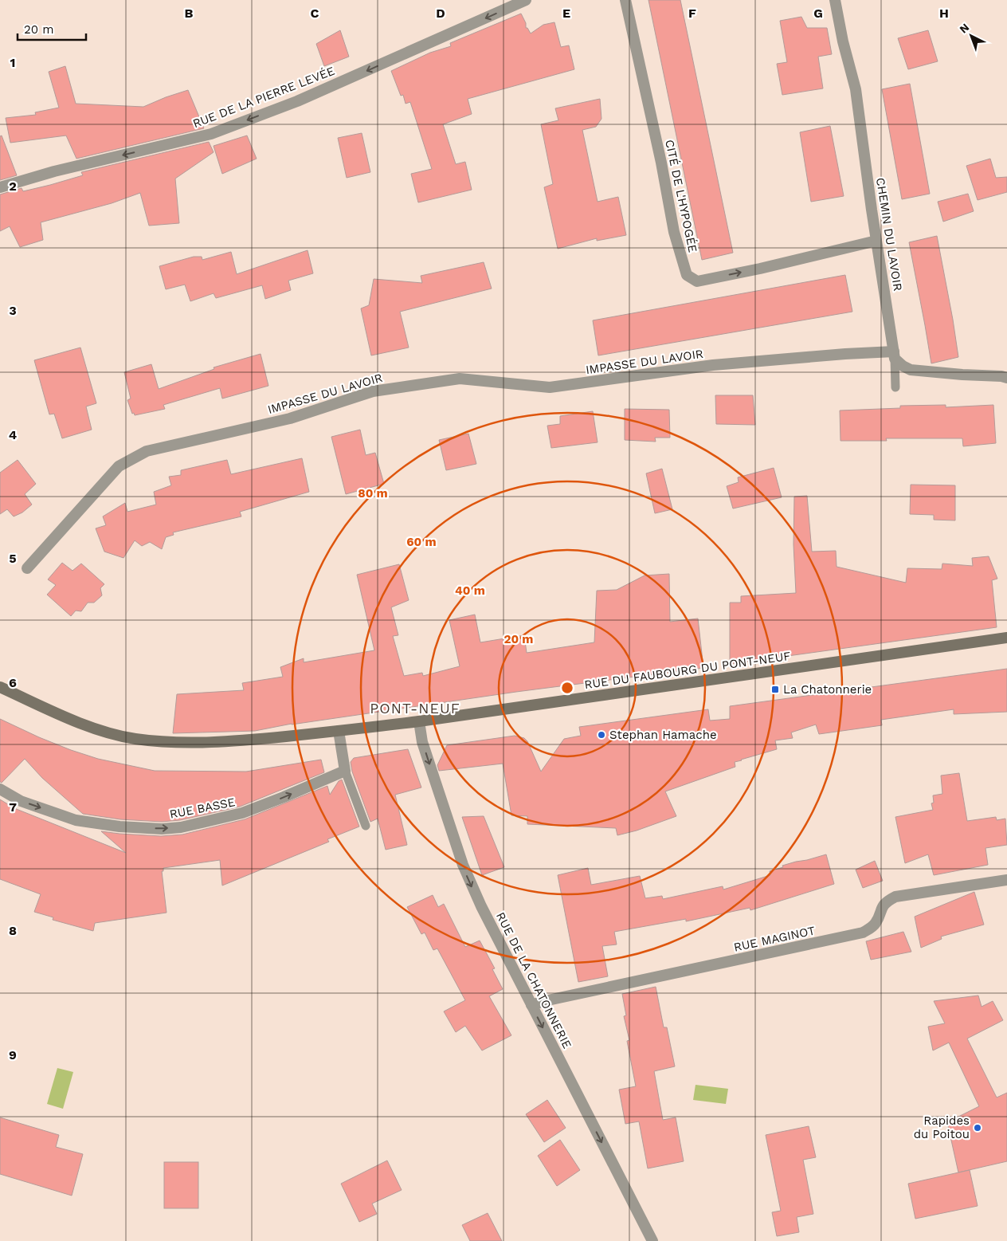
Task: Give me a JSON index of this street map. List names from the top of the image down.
{
  "streets": {
    "main road": ["RUE DU FAUBOURG DU PONT-NEUF"],
    "street": [
      "RUE DE LA PIERRE LEVÉE",
      "CITÉ DE L'HYPOGÉE",
      "CHEMIN DU LAVOIR",
      "IMPASSE DU LAVOIR",
      "RUE BASSE",
      "RUE MAGINOT",
      "RUE DE LA CHATONNERIE"
    ]
  },
  "crossings": [
    ["CITÉ DE L'HYPOGÉE", "CHEMIN DU LAVOIR"],
    ["CHEMIN DU LAVOIR", "IMPASSE DU LAVOIR"],
    ["RUE DU FAUBOURG DU PONT-NEUF", "RUE DE LA CHATONNERIE"],
    ["RUE MAGINOT", "RUE DE LA CHATONNERIE"]
  ],
  "one_way": ["RUE DE LA PIERRE LEVÉE", "RUE BASSE", "RUE DE LA CHATONNERIE"],
  "districts": ["PONT-NEUF"],
  "places": {
    "transit": ["La Chatonnerie"],
    "other": ["Stephan Hamache", "Rapides du Poitou"]
  },
  "scale_bar": "20 m",
  "north": "top left",
  "grid": {
    "columns": [
      "B",
      "C",
      "D",
      "E",
      "F",
      "G",
      "H"
    ],
    "rows": [
      "1",
      "2",
      "3",
      "4",
      "5",
      "6",
      "7",
      "8",
      "9"
    ]
  },
  "rings": [
    "80 m",
    "60 m",
    "40 m",
    "20 m"
  ]
}
